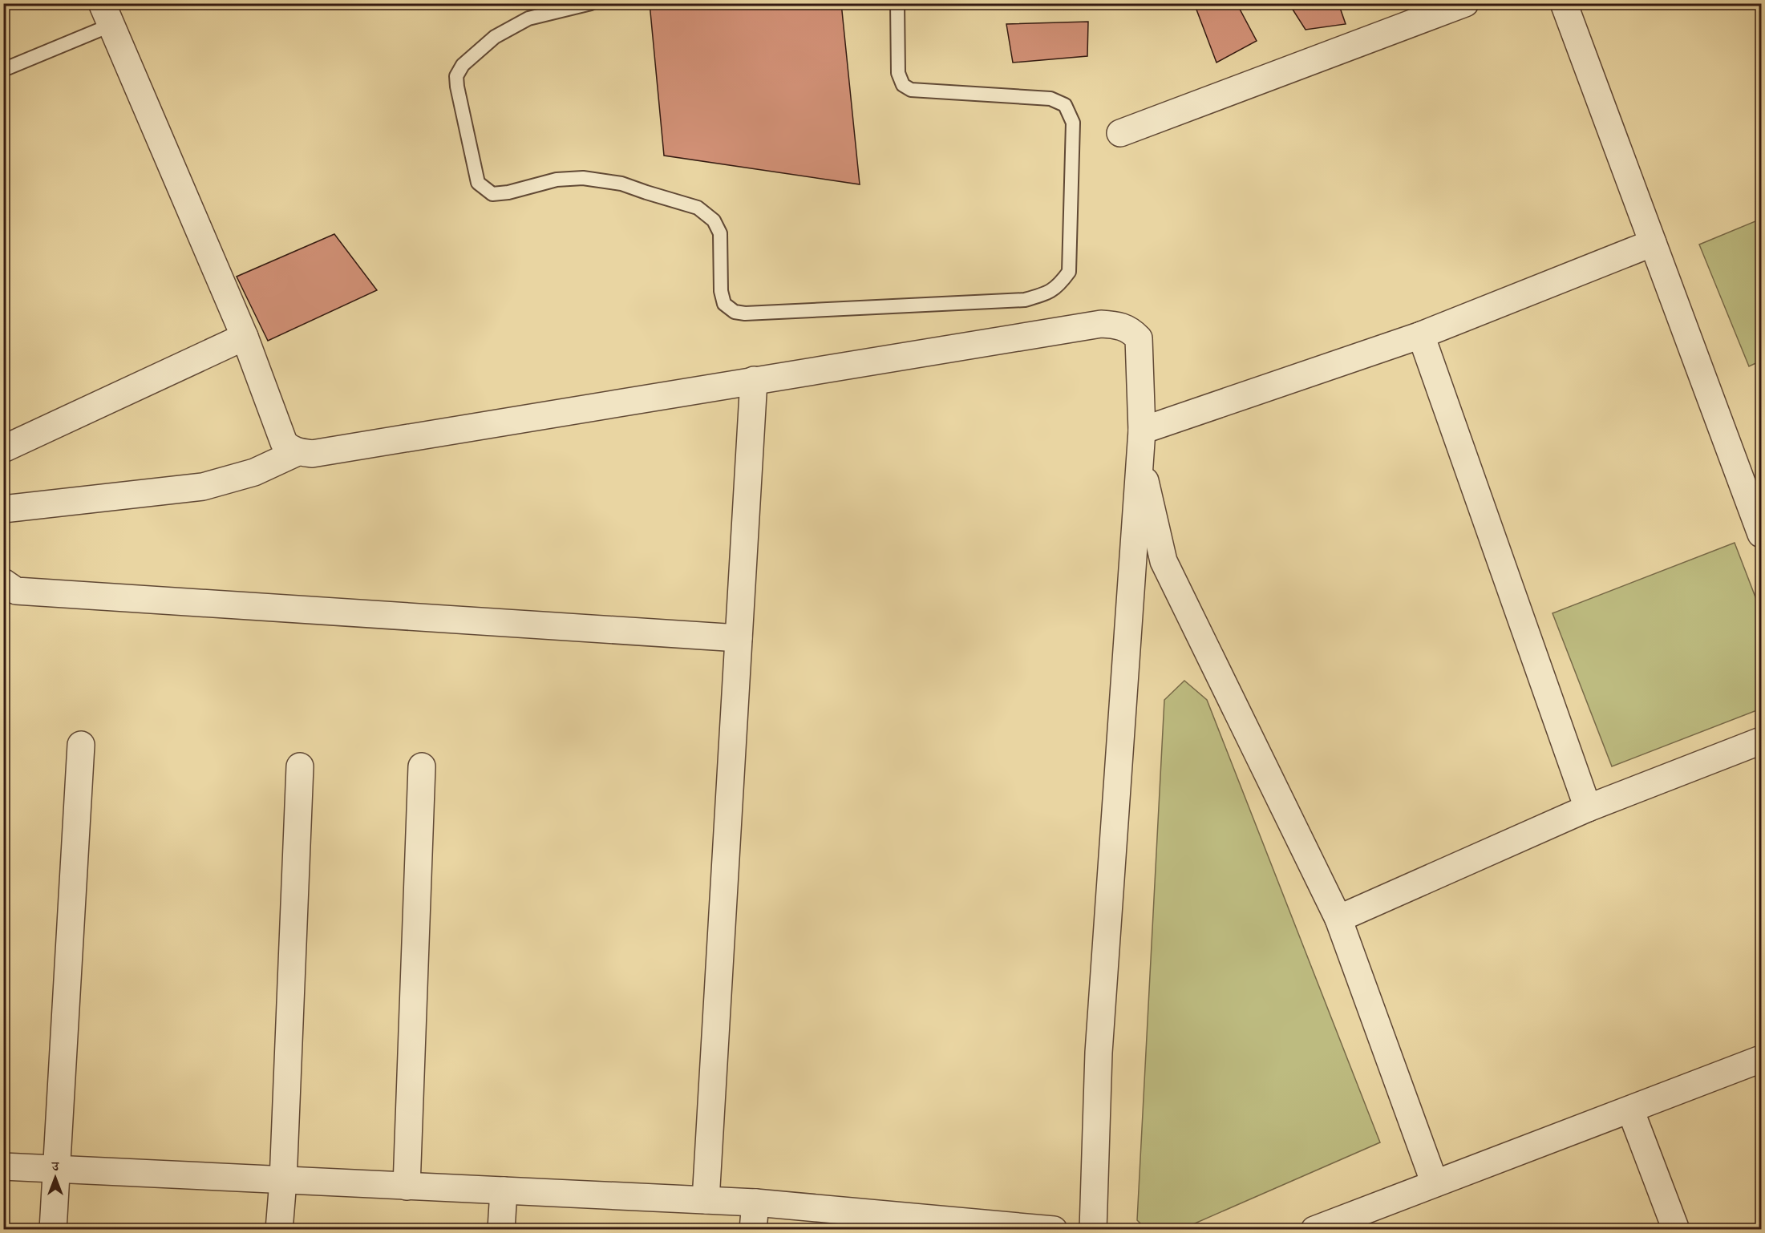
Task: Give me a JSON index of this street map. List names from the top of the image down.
{
  "north": "top"
}
